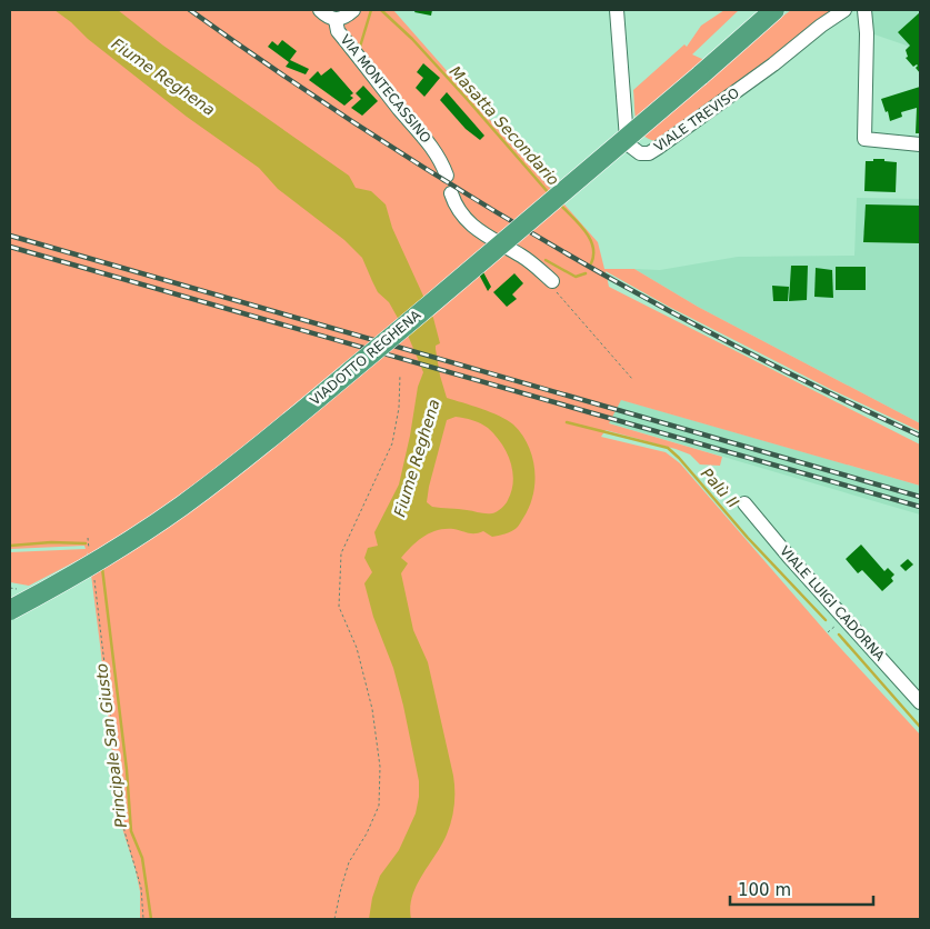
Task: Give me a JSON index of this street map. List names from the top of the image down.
{
  "streets": {
    "highway": ["VIADOTTO REGHENA"],
    "street": ["VIA MONTECASSINO", "VIALE TREVISO", "VIALE LUIGI CADORNA"]
  },
  "water": [
    "Fiume Reghena",
    "Masatta Secondario",
    "Palù II",
    "Principale San Giusto"
  ],
  "scale_bar": "100 m"
}
